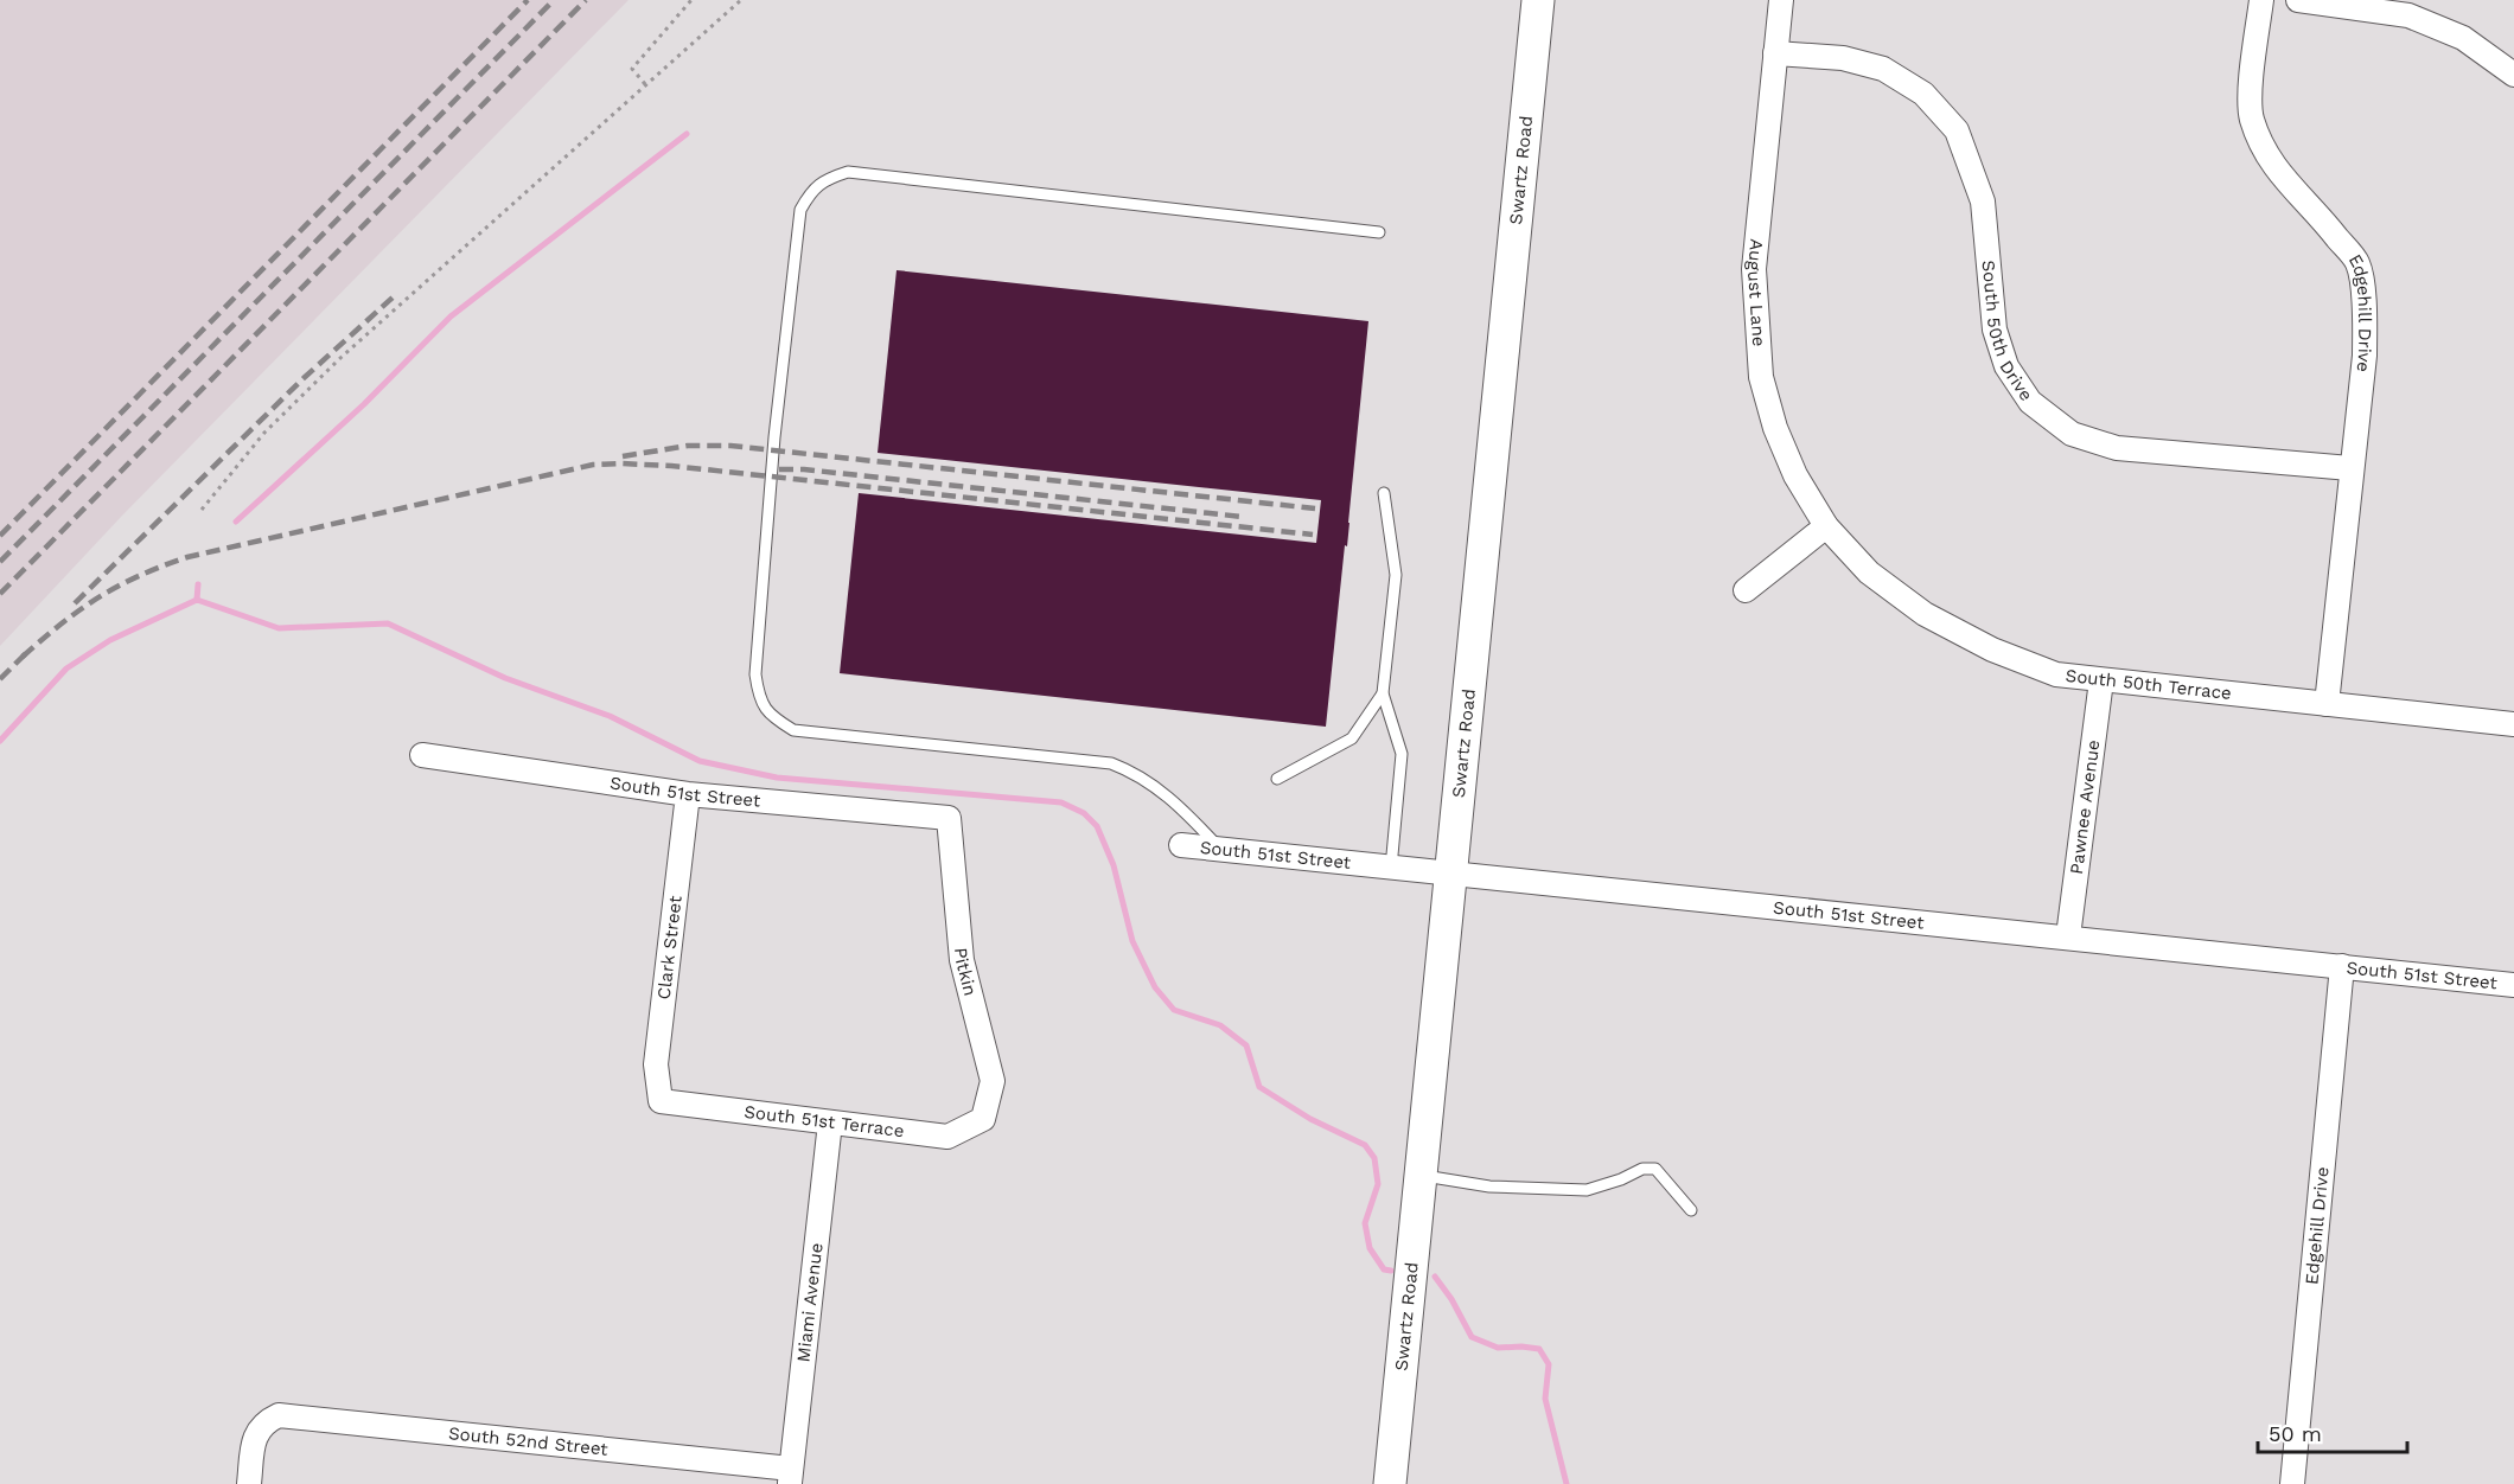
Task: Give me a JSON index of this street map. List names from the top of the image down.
{
  "streets": {
    "street": [
      "Swartz Road",
      "August Lane",
      "Edgehill Drive",
      "South 50th Drive",
      "South 50th Terrace",
      "South 51st Street",
      "Pawnee Avenue",
      "Clark Street",
      "Pitkin",
      "South 51st Terrace",
      "Miami Avenue",
      "South 52nd Street"
    ]
  },
  "crossings": [
    ["Swartz Road", "South 51st Street"],
    ["August Lane", "South 50th Drive"],
    ["August Lane", "South 50th Terrace"],
    ["Edgehill Drive", "South 50th Drive"],
    ["Edgehill Drive", "South 50th Terrace"],
    ["Edgehill Drive", "South 51st Street"],
    ["South 50th Terrace", "Pawnee Avenue"],
    ["South 51st Street", "Pawnee Avenue"],
    ["South 51st Street", "Clark Street"],
    ["South 51st Street", "Pitkin"],
    ["Clark Street", "South 51st Terrace"],
    ["Pitkin", "South 51st Terrace"],
    ["South 51st Terrace", "Miami Avenue"],
    ["Miami Avenue", "South 52nd Street"]
  ],
  "scale_bar": "50 m"
}
